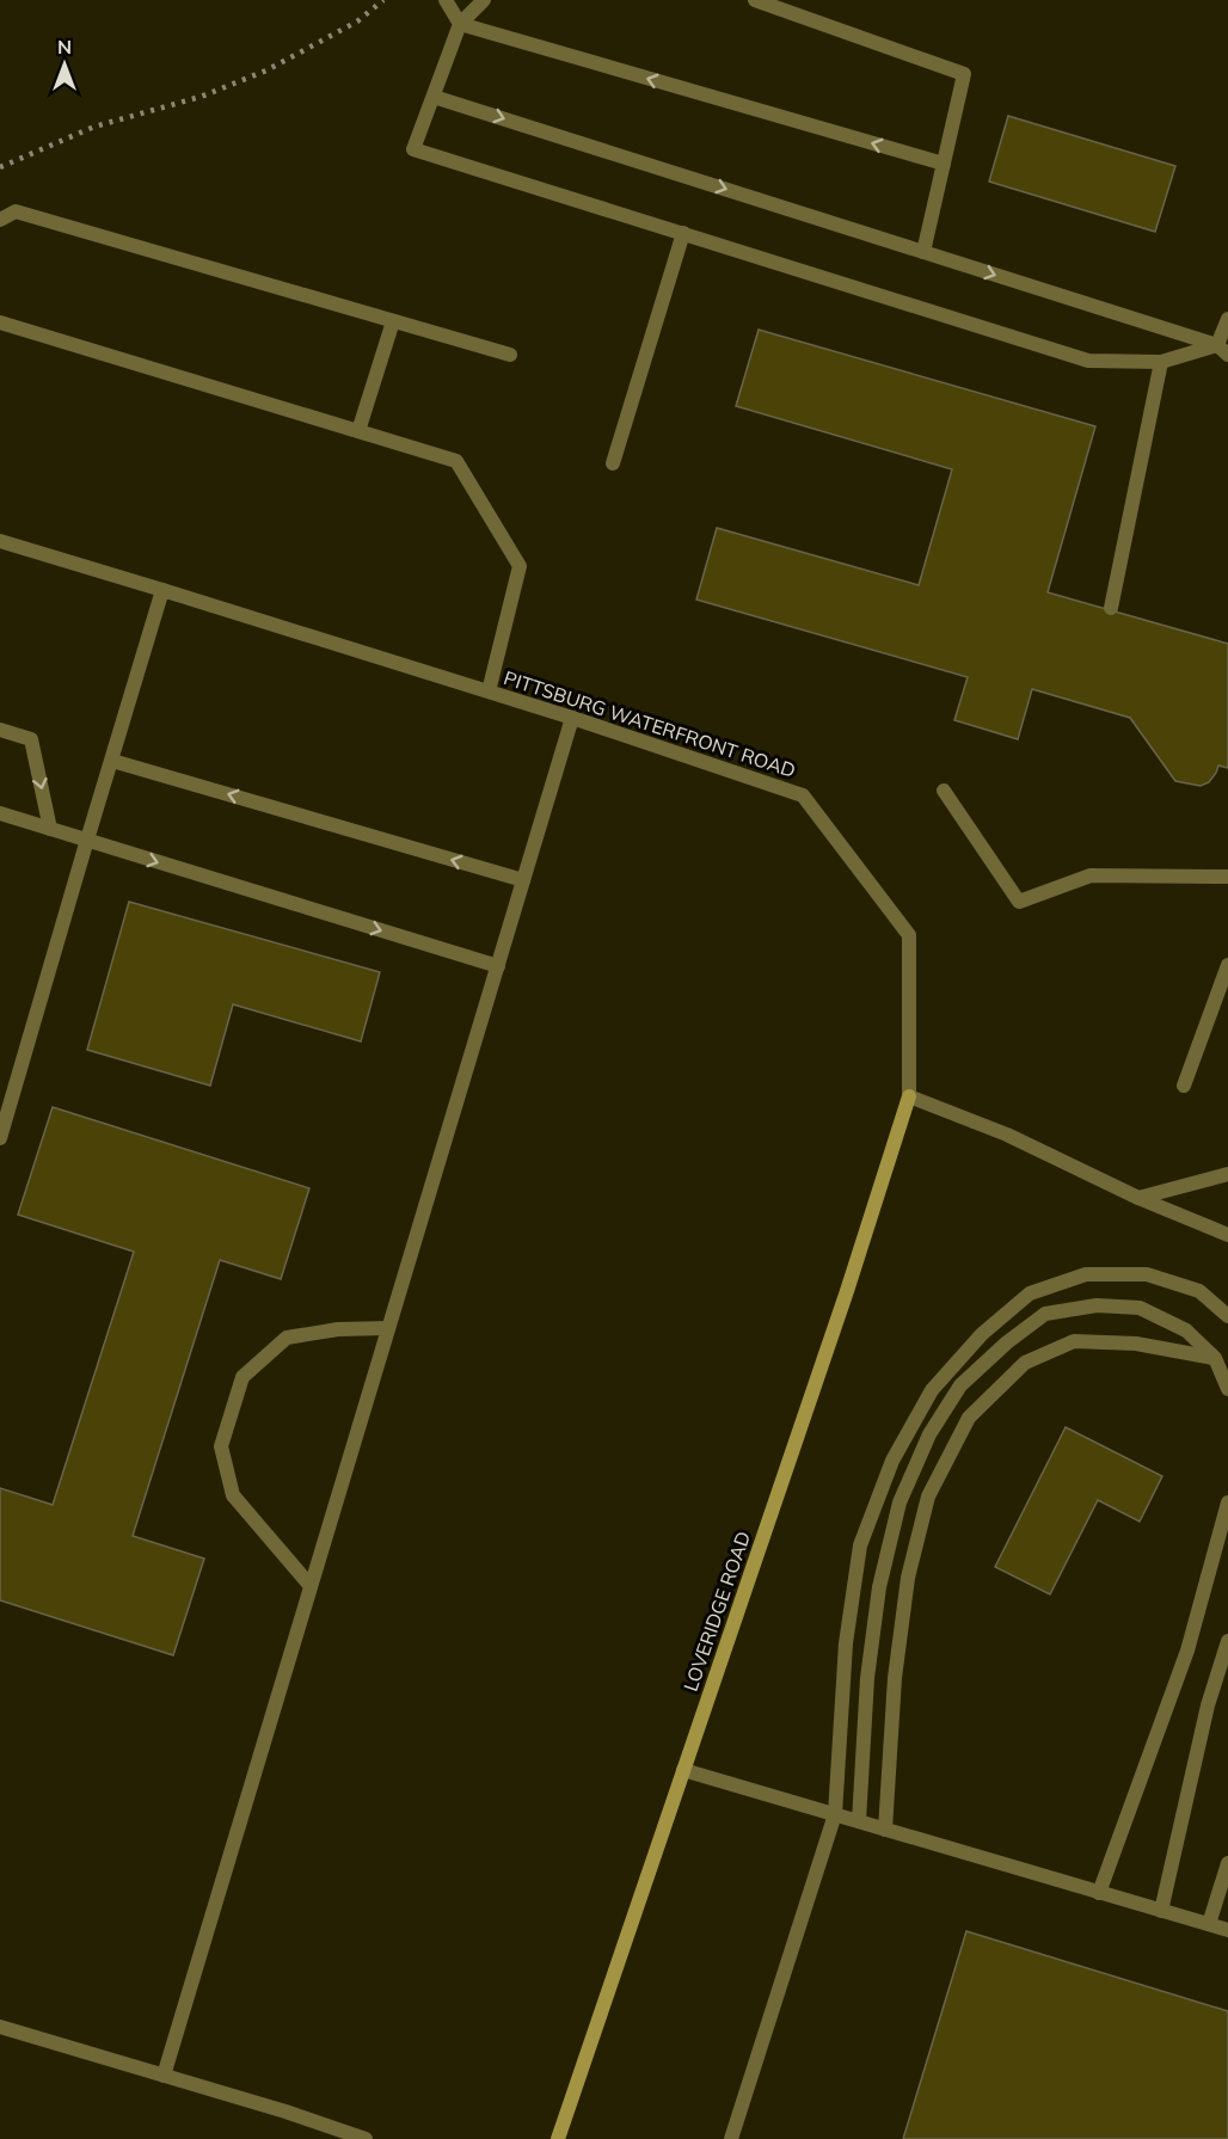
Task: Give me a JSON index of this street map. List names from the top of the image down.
{
  "streets": {
    "street": ["PITTSBURG WATERFRONT ROAD", "LOVERIDGE ROAD"]
  },
  "crossings": [
    ["PITTSBURG WATERFRONT ROAD", "LOVERIDGE ROAD"]
  ],
  "north": "top"
}
